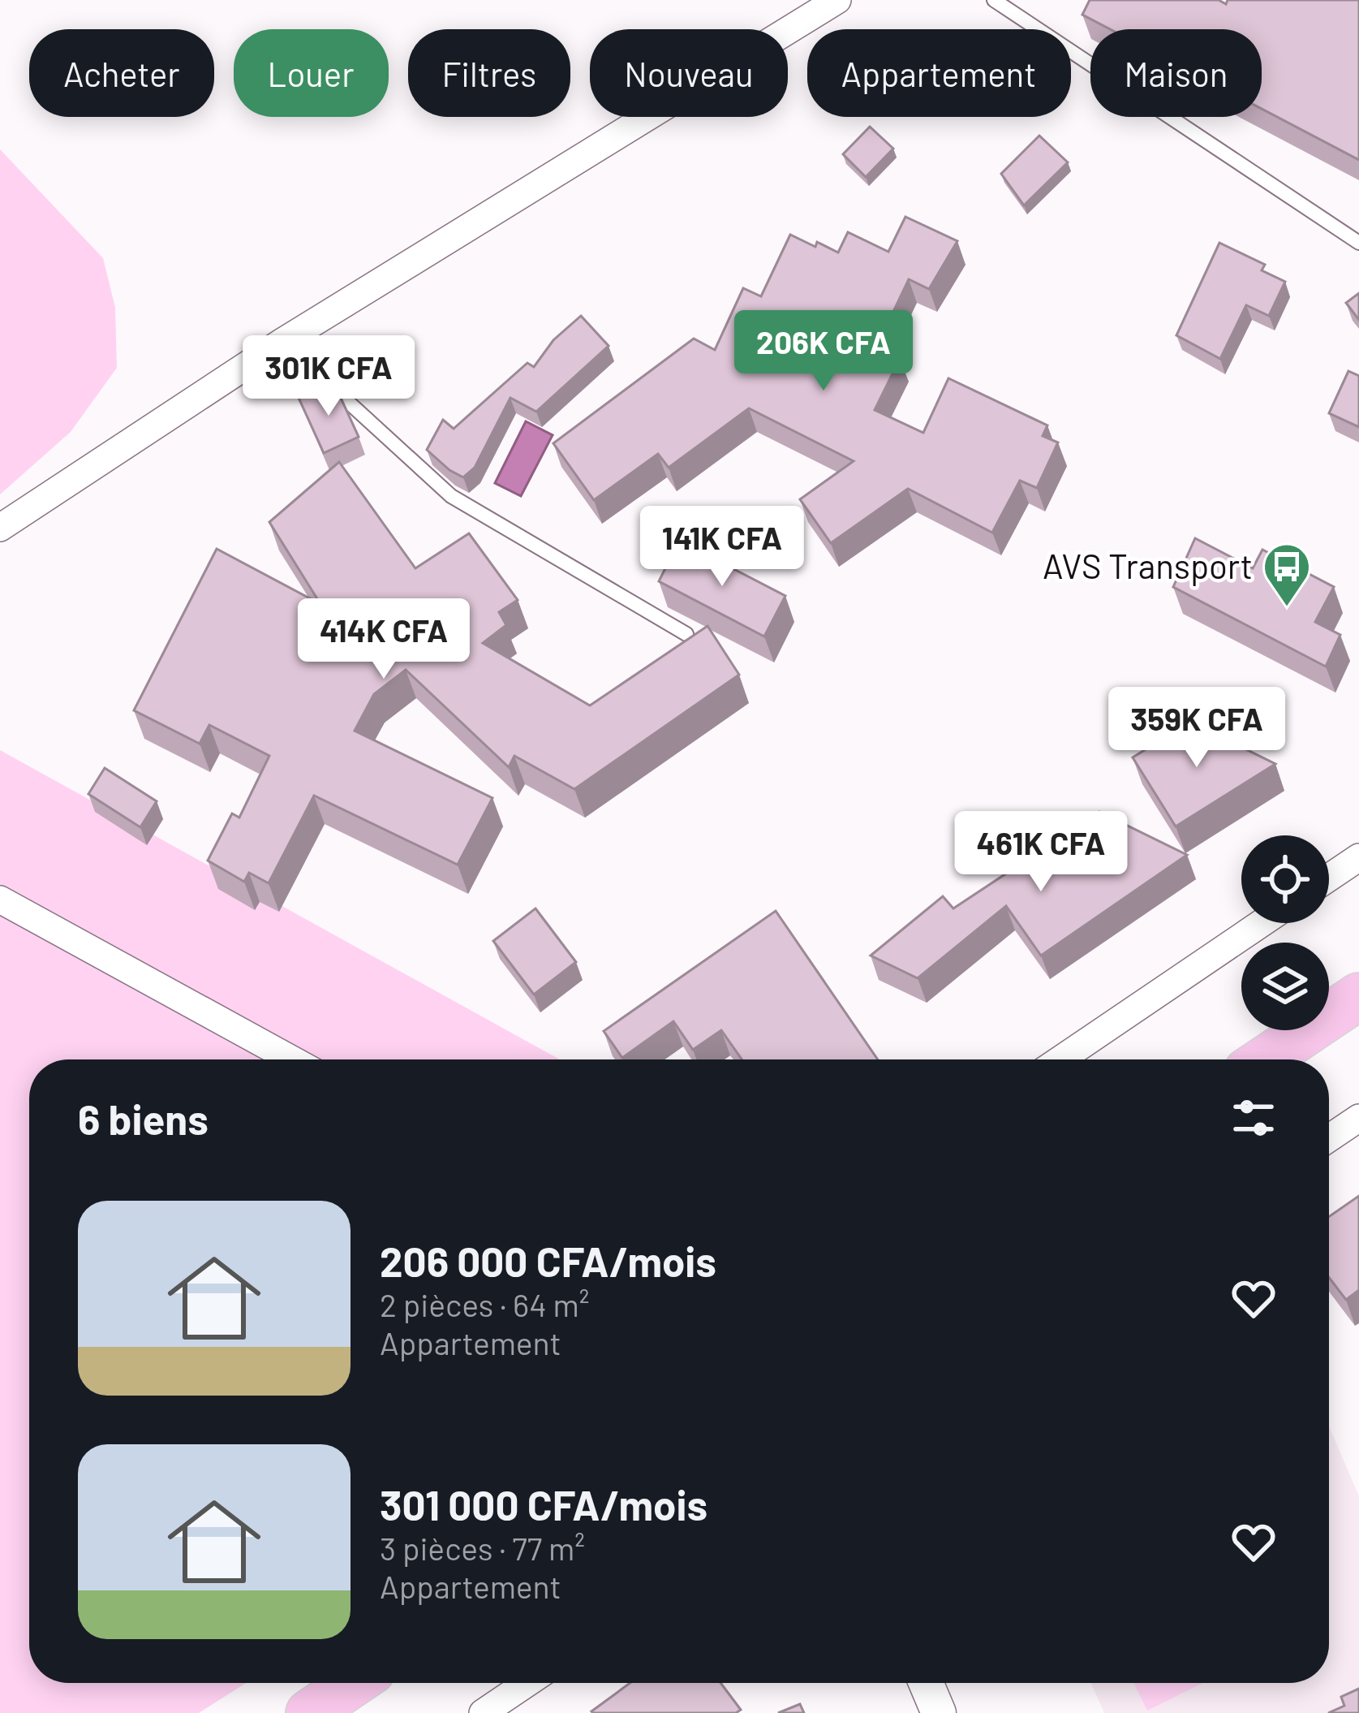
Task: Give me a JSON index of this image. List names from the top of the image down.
{
  "places": {
    "bus stop": ["AVS Transport"]
  },
  "page": {
    "chip": [
      "Acheter",
      "Louer",
      "Filtres",
      "Nouveau",
      "Appartement",
      "Maison"
    ],
    "price": [
      "206K CFA",
      "301K CFA",
      "141K CFA",
      "414K CFA",
      "359K CFA",
      "461K CFA"
    ],
    "heading": "6 biens",
    "list": [
      {
        "name": "206 000 CFA/mois",
        "note": "2 pièces · 64 m² · Appartement"
      },
      {
        "name": "301 000 CFA/mois",
        "note": "3 pièces · 77 m² · Appartement"
      }
    ]
  }
}
